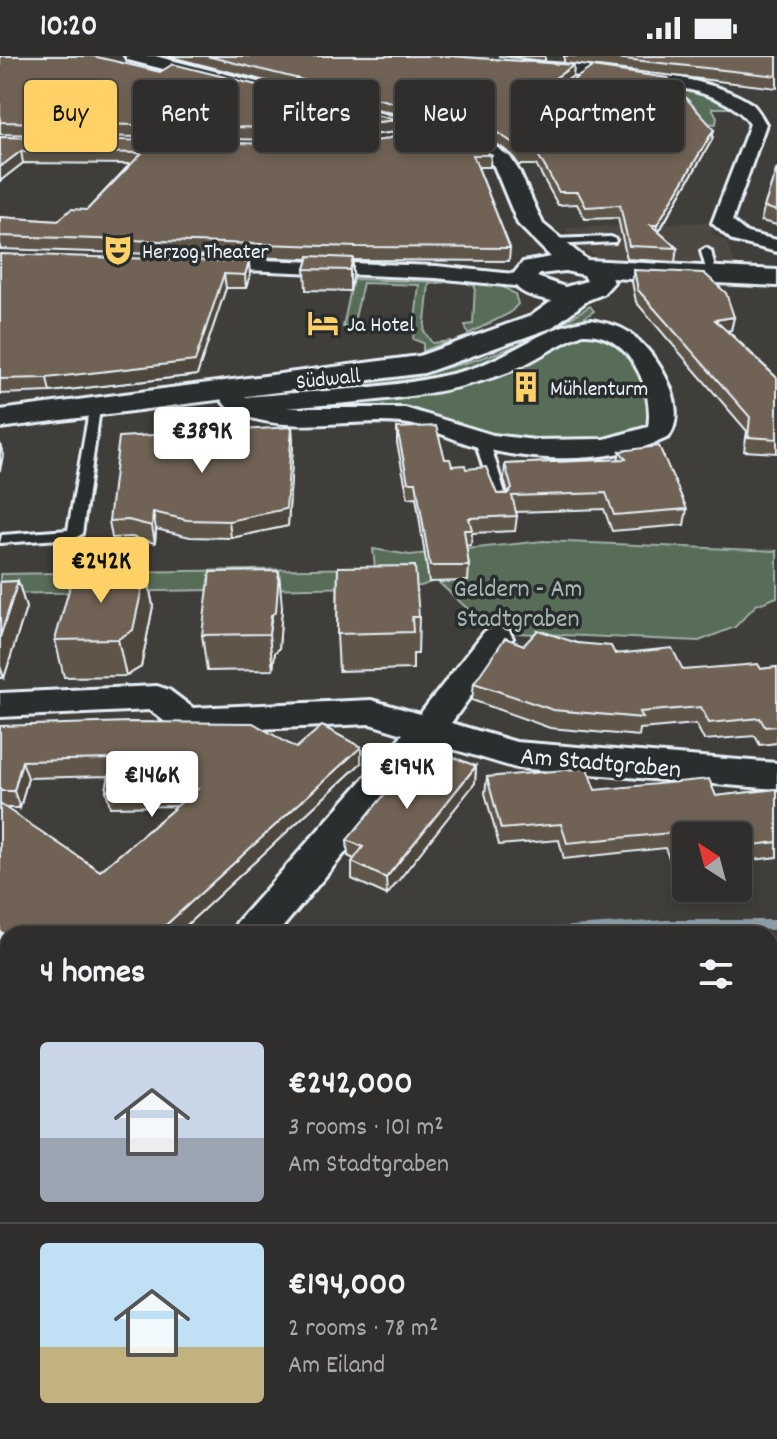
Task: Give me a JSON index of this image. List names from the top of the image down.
{
  "streets": {
    "main road": ["Südwall"],
    "street": ["Am Stadtgraben"]
  },
  "parks": ["Geldern - Am Stadtgraben"],
  "places": {
    "theatre": ["Herzog Theater"],
    "hotel": ["Ja Hotel"],
    "building": ["Mühlenturm"]
  },
  "north": "top left",
  "page": {
    "status": "10:20",
    "chip": [
      "Buy",
      "Rent",
      "Filters",
      "New",
      "Apartment"
    ],
    "price": [
      "€389K",
      "€242K",
      "€194K",
      "€146K"
    ],
    "heading": "4 homes",
    "list": [
      {
        "name": "€242,000",
        "note": "3 rooms · 101 m² · Am Stadtgraben"
      },
      {
        "name": "€194,000",
        "note": "2 rooms · 78 m² · Am Eiland"
      }
    ]
  }
}
